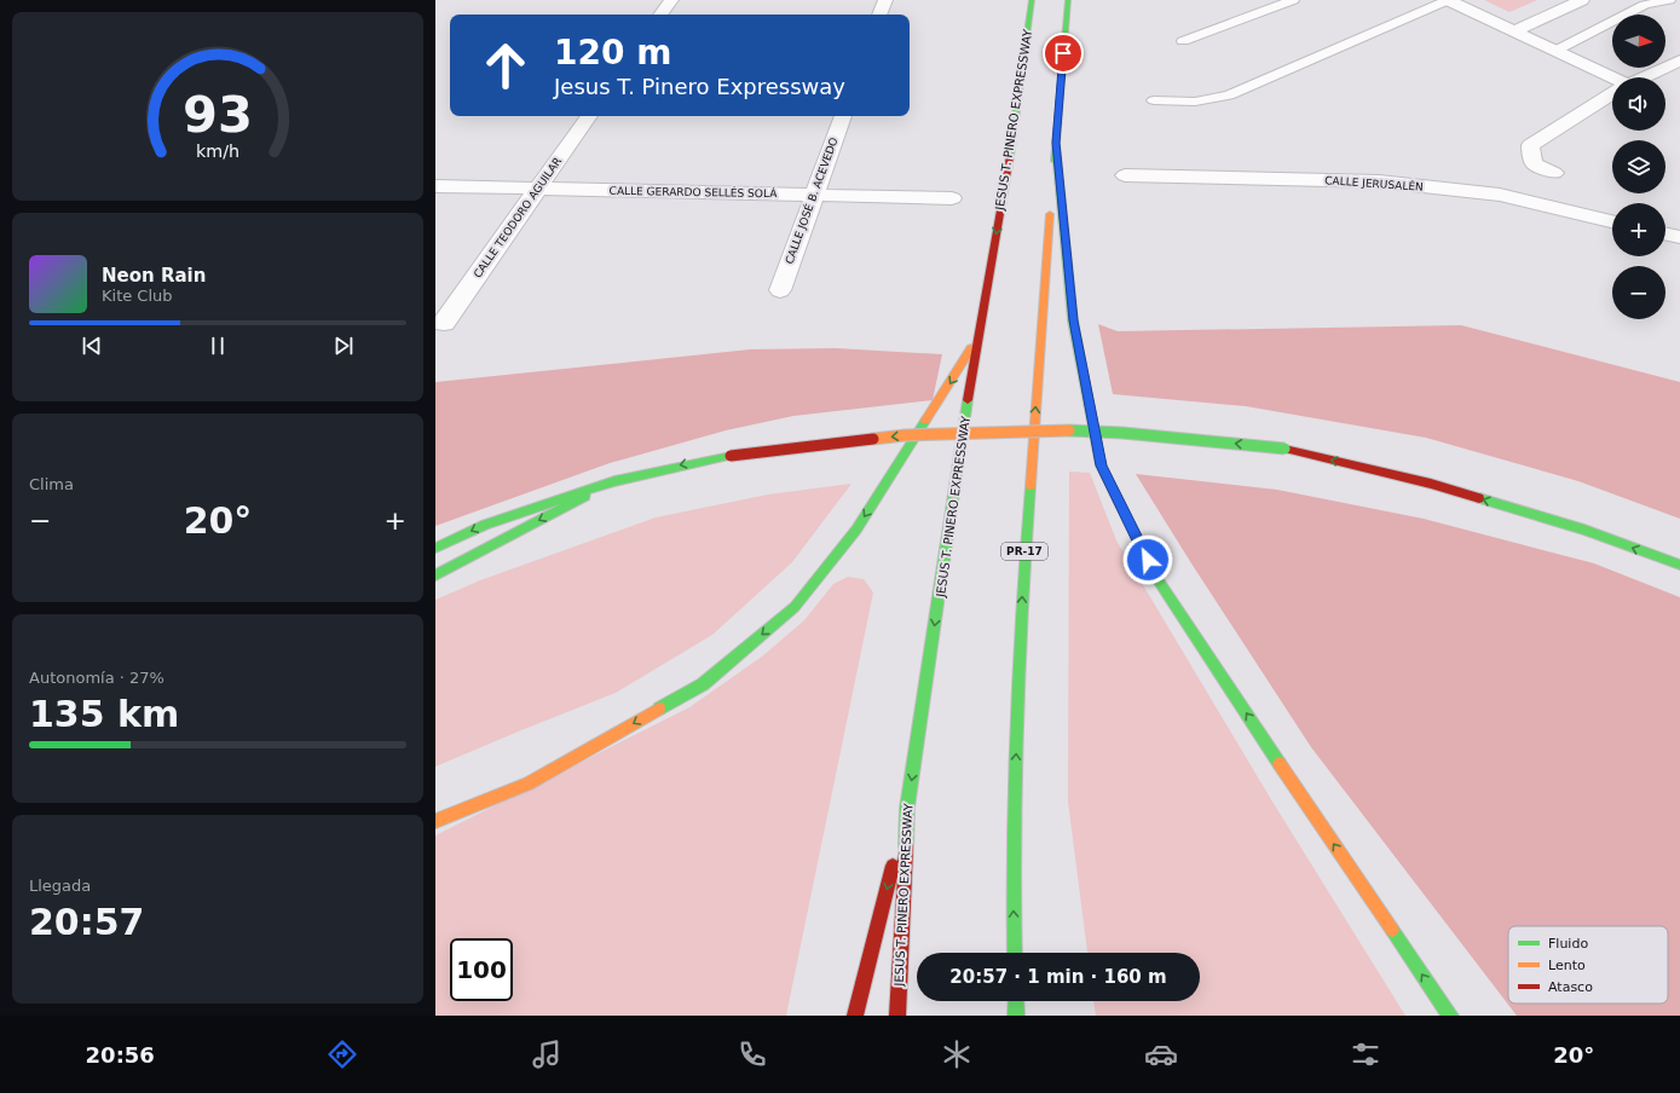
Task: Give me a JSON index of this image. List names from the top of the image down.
{
  "streets": {
    "main road": ["JESUS T. PINERO EXPRESSWAY", "PR-17"],
    "street": [
      "CALLE JERUSALÉN",
      "CALLE GERARDO SELLÉS SOLÁ",
      "CALLE JOSÉ B. ACEVEDO",
      "CALLE TEODORO AGUILAR"
    ]
  },
  "crossings": [
    ["CALLE GERARDO SELLÉS SOLÁ", "CALLE JOSÉ B. ACEVEDO"],
    ["CALLE GERARDO SELLÉS SOLÁ", "CALLE TEODORO AGUILAR"]
  ],
  "legend": ["Fluido", "Lento", "Atasco"],
  "north": "right",
  "page": {
    "map_buttons": ["+", "−"],
    "turn": ["120 m", "Jesus T. Pinero Expressway"],
    "song": ["Neon Rain", "Kite Club"],
    "tile": [
      "Clima",
      ["Autonomía · 27%", "135 km"],
      ["Llegada", "20:57"]
    ],
    "heat": ["−", "20°", "+"],
    "limit": "100",
    "trip": "20:57 · 1 min · 160 m",
    "tabs": ["20:56", "20°"],
    "gauge": ["93", "km/h"]
  }
}
